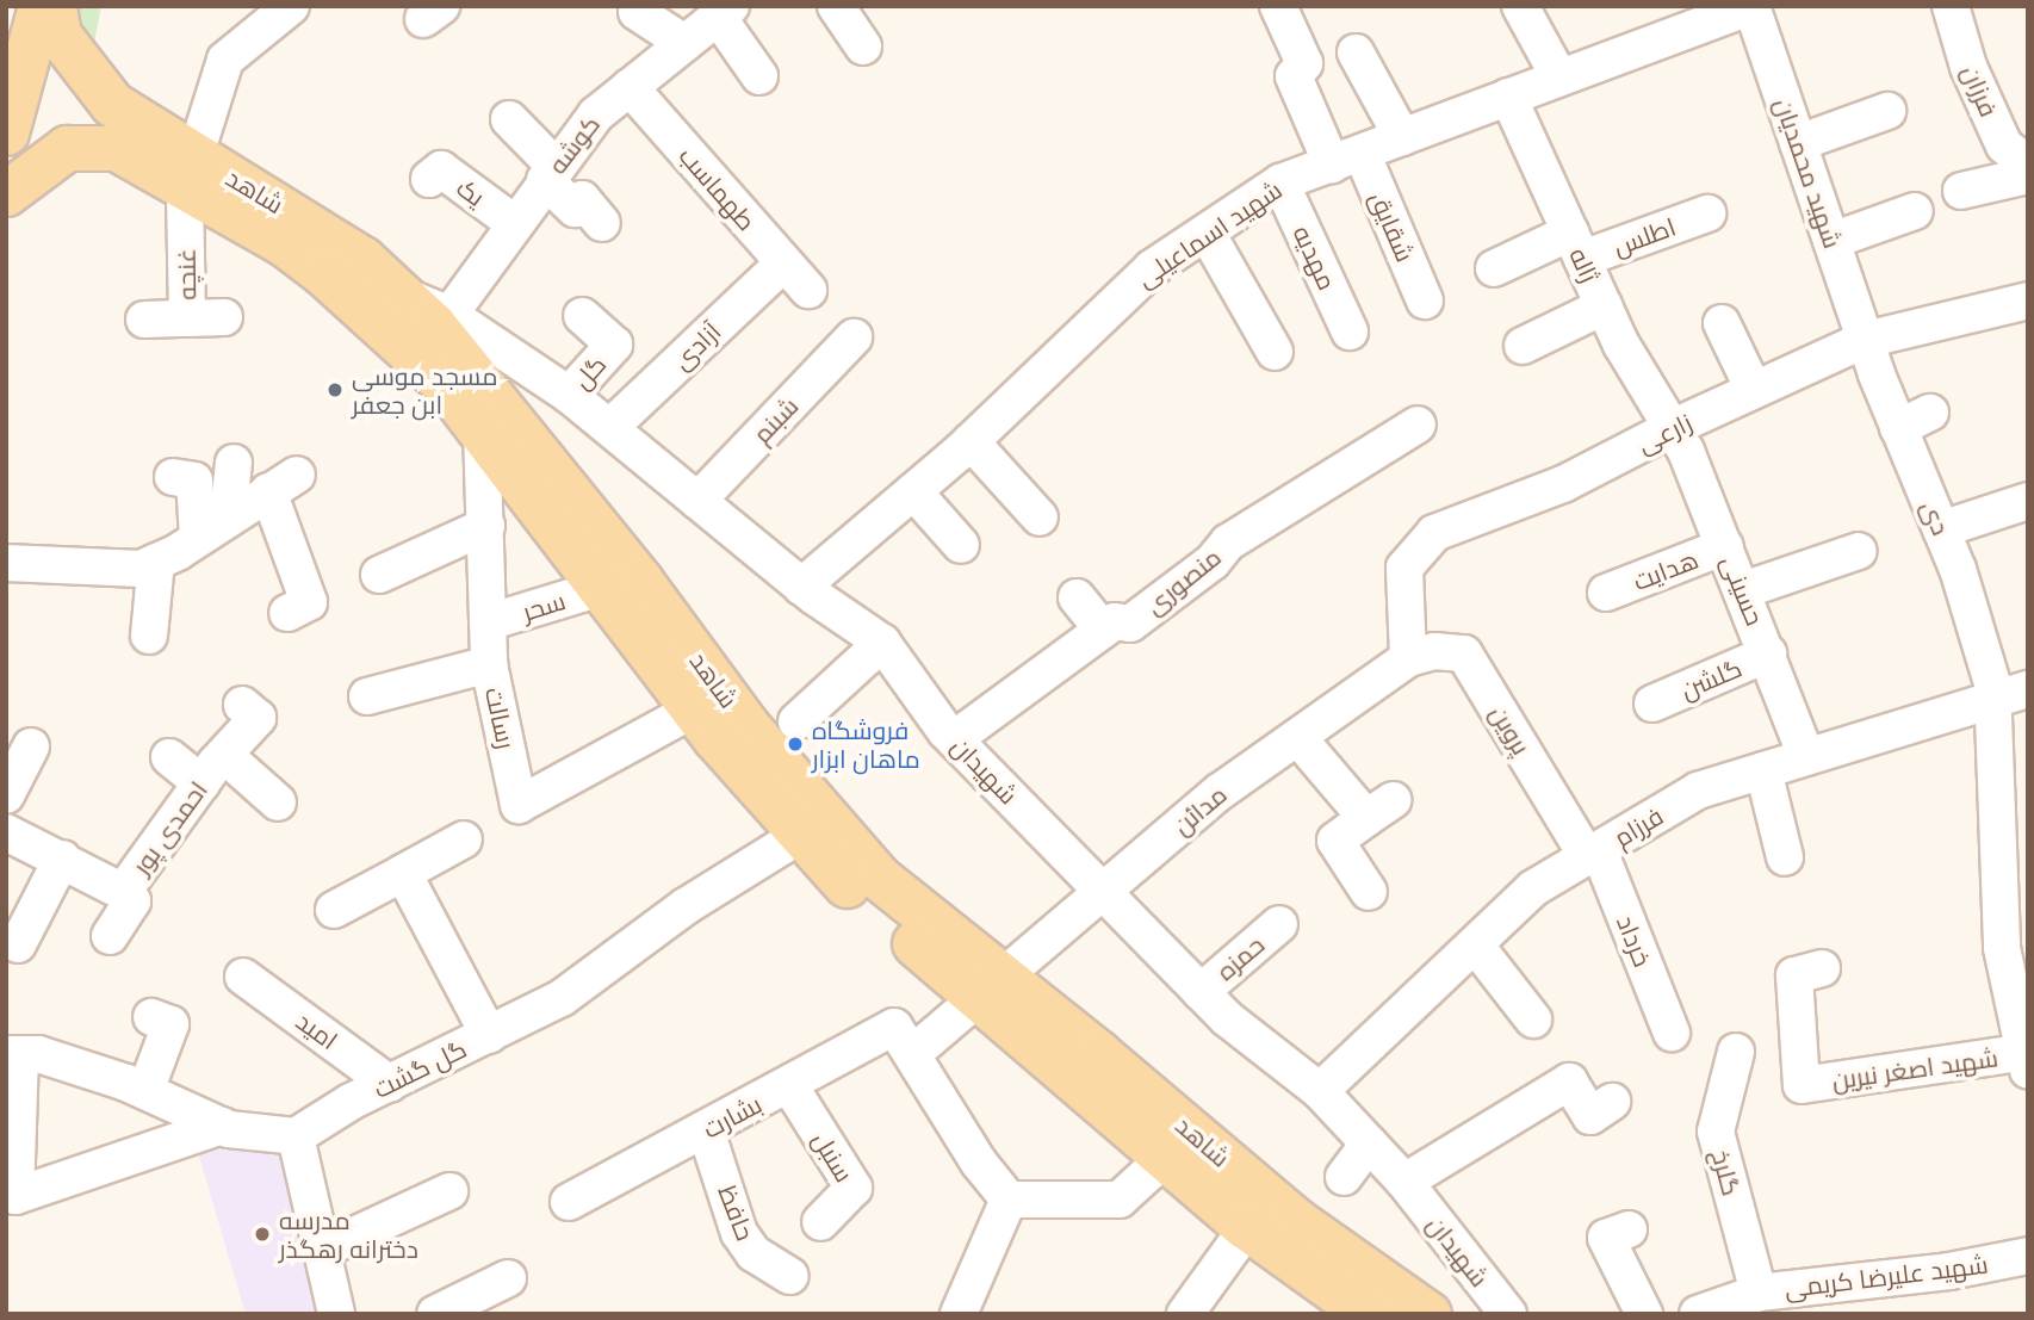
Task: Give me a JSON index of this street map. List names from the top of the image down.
{
  "streets": {
    "main road": ["شاهد"],
    "street": [
      "فرزان",
      "کوشه",
      "شهید محمدیان",
      "طهماسب",
      "یک",
      "شقایق",
      "شهید اسماعیلی",
      "اطلس",
      "مهدیه",
      "ژاله",
      "غنچه",
      "آزادی",
      "گل",
      "شبنم",
      "زارعی",
      "دی",
      "هدایت",
      "منصوری",
      "حسینی",
      "سحر",
      "گلشن",
      "رسالت",
      "پروین",
      "شهیدان",
      "مدائن",
      "فرزام",
      "احمدی پور",
      "خرداد",
      "حمزه",
      "امید",
      "گل گشت",
      "شهید اصغر نیرین",
      "بشارت",
      "سنبل",
      "گلرخ",
      "حافظ",
      "شهید علیرضا کریمی"
    ]
  },
  "crossings": [
    ["کوشه", "طهماسب"],
    ["کوشه", "یک"],
    ["کوشه", "شهیدان"],
    ["شهید محمدیان", "شهید اسماعیلی"],
    ["شهید محمدیان", "زارعی"],
    ["شهید محمدیان", "دی"],
    ["طهماسب", "آزادی"],
    ["شاهد", "غنچه"],
    ["شاهد", "سحر"],
    ["شاهد", "رسالت"],
    ["شاهد", "شهیدان"],
    ["شاهد", "مدائن"],
    ["شاهد", "گل گشت"],
    ["شاهد", "بشارت"],
    ["شقایق", "شهید اسماعیلی"],
    ["شهید اسماعیلی", "مهدیه"],
    ["شهید اسماعیلی", "ژاله"],
    ["شهید اسماعیلی", "شهیدان"],
    ["اطلس", "ژاله"],
    ["ژاله", "زارعی"],
    ["ژاله", "حسینی"],
    ["آزادی", "شهیدان"],
    ["گل", "شهیدان"],
    ["شبنم", "شهیدان"],
    ["زارعی", "دی"],
    ["زارعی", "حسینی"],
    ["زارعی", "پروین"],
    ["زارعی", "مدائن"],
    ["دی", "فرزام"],
    ["دی", "شهید اصغر نیرین"],
    ["هدایت", "حسینی"],
    ["منصوری", "شهیدان"],
    ["حسینی", "گلشن"],
    ["حسینی", "فرزام"],
    ["سحر", "رسالت"],
    ["پروین", "مدائن"],
    ["پروین", "فرزام"],
    ["پروین", "خرداد"],
    ["شهیدان", "مدائن"],
    ["شهیدان", "فرزام"],
    ["شهیدان", "حمزه"],
    ["مدائن", "بشارت"],
    ["فرزام", "خرداد"],
    ["امید", "گل گشت"],
    ["بشارت", "سنبل"],
    ["بشارت", "حافظ"],
    ["گلرخ", "شهید علیرضا کریمی"]
  ],
  "places": ["مسجد موسی ابن جعفر", "فروشگاه ماهان ابزار", "مدرسه دخترانه رهگذر"]
}
